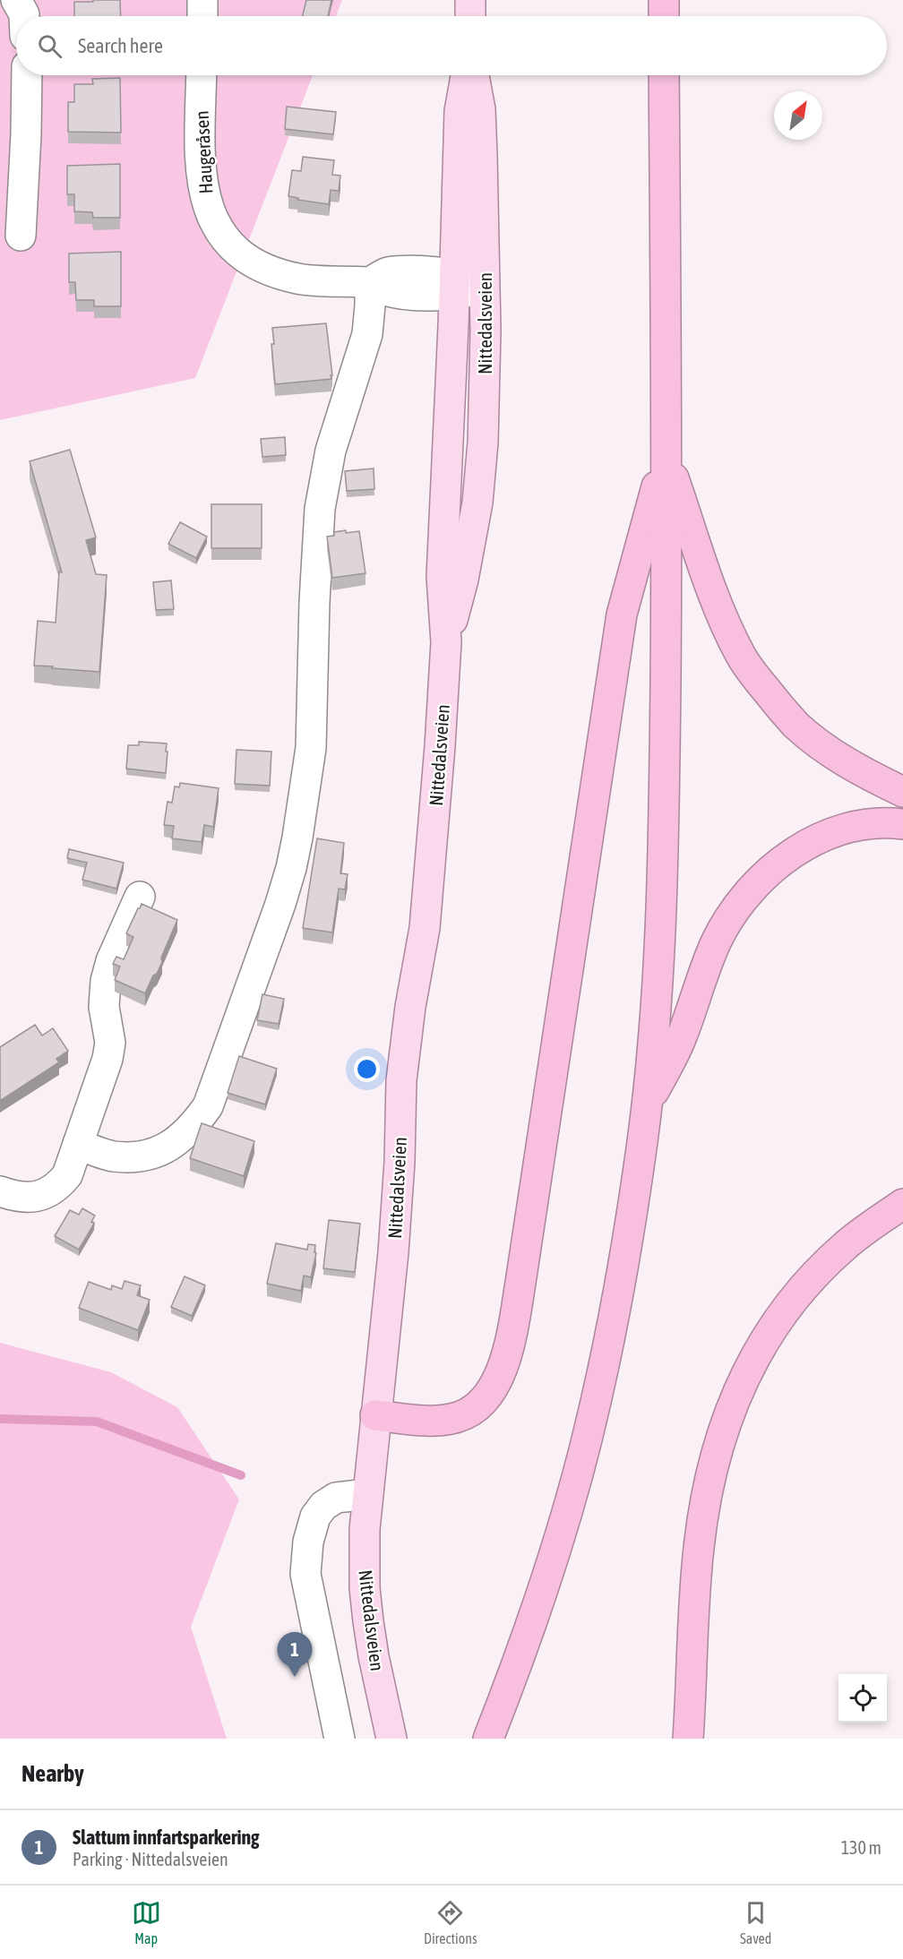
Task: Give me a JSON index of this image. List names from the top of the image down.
{
  "streets": {
    "main road": ["Nittedalsveien"],
    "street": ["Haugeråsen"]
  },
  "crossings": [
    ["Haugeråsen", "Nittedalsveien"]
  ],
  "north": "top right",
  "page": {
    "search": "Search here",
    "pins": "1",
    "heading": "Nearby",
    "list": [
      {
        "mark": "1",
        "name": "Slattum innfartsparkering",
        "note": "Parking · Nittedalsveien",
        "value": "130 m"
      }
    ],
    "nav": ["Map", "Directions", "Saved"]
  }
}
